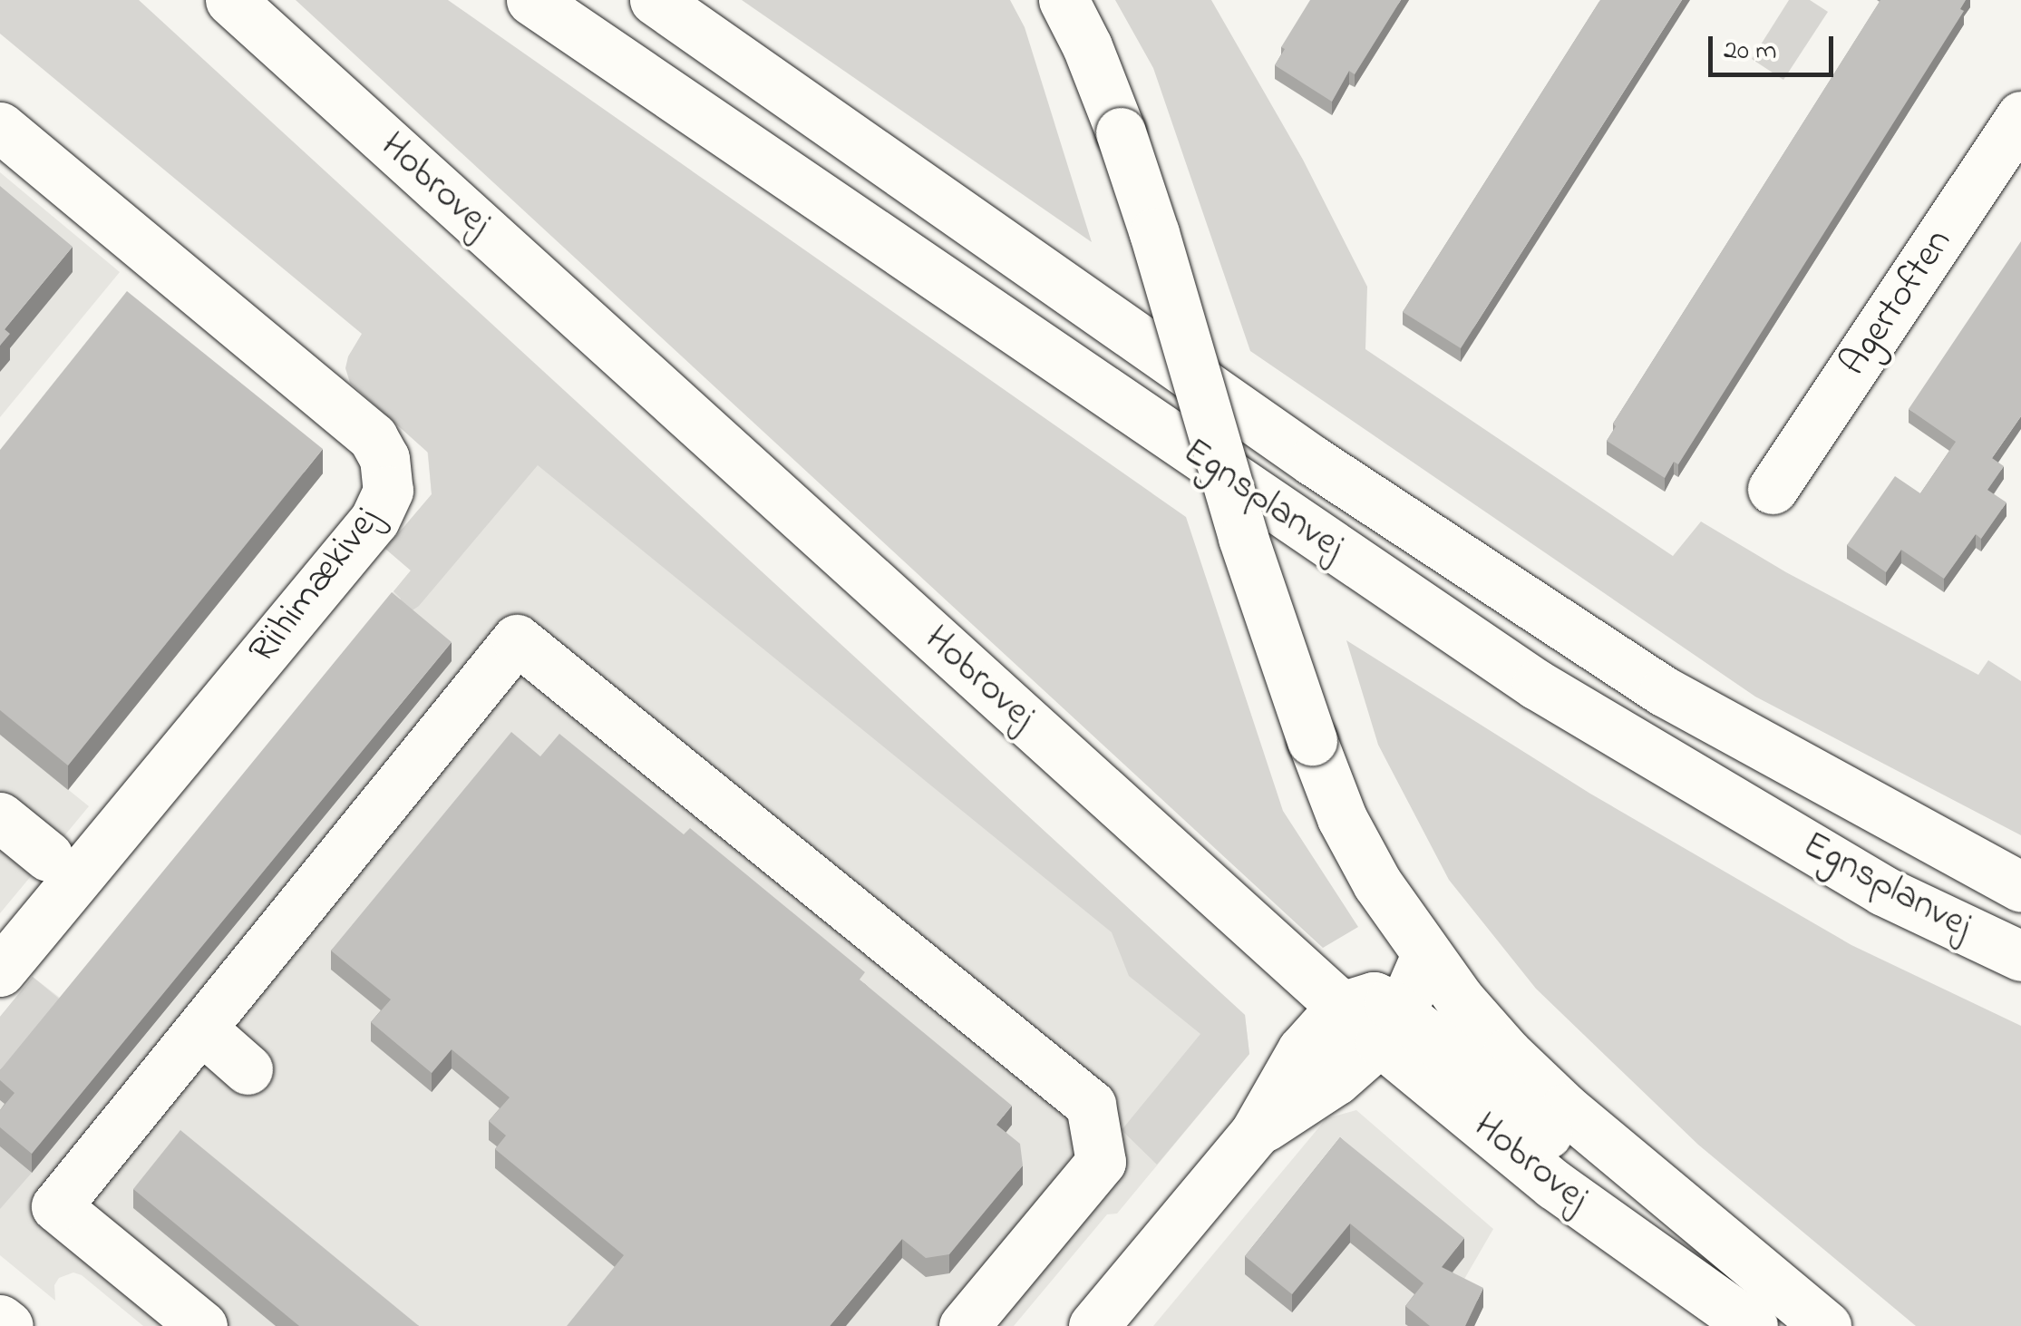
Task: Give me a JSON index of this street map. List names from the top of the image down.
{
  "streets": {
    "main road": [
      "Hobrovej",
      "Agertoften",
      "Egnsplanvej",
      "Riihimækivej"
    ]
  },
  "scale_bar": "20 m"
}
